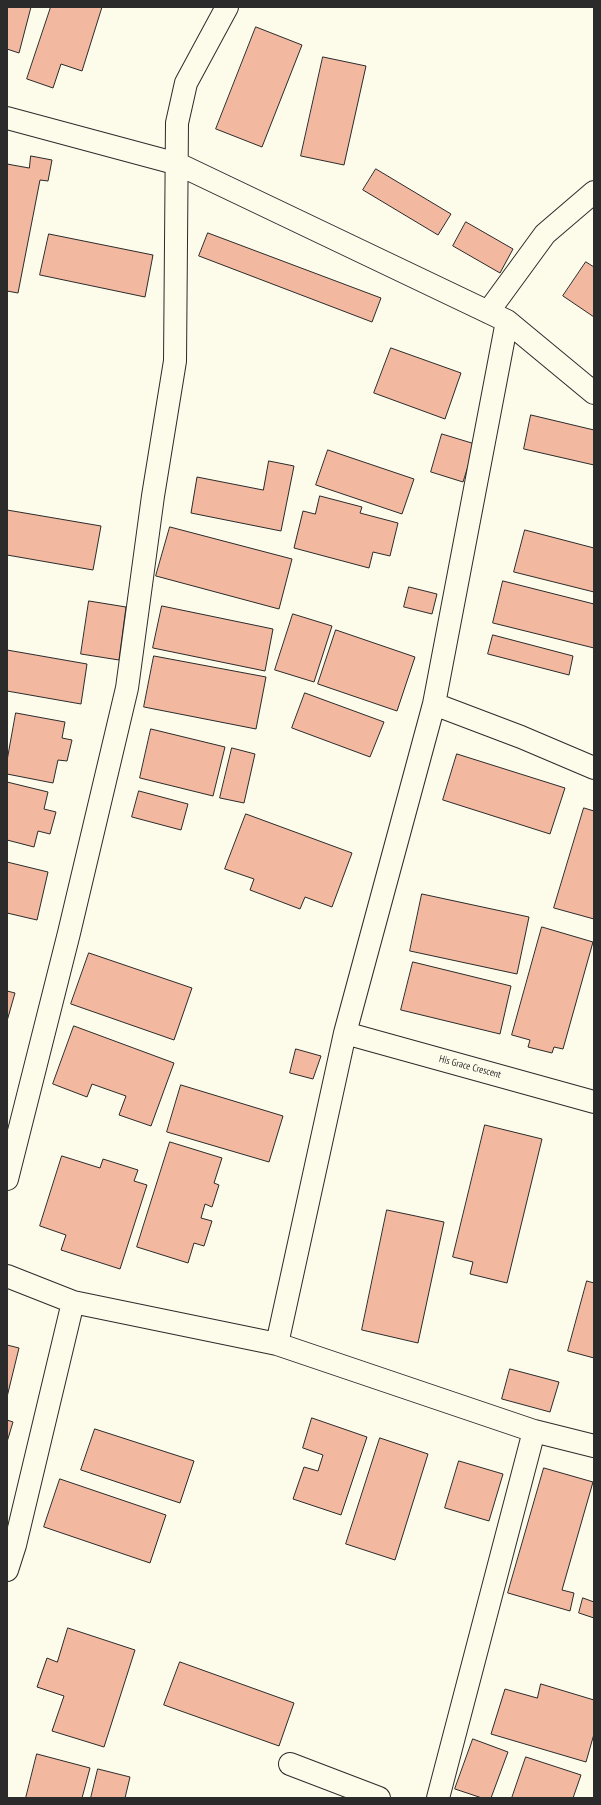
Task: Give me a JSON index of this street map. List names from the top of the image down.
{
  "streets": {
    "street": ["His Grace Crescent"]
  }
}
